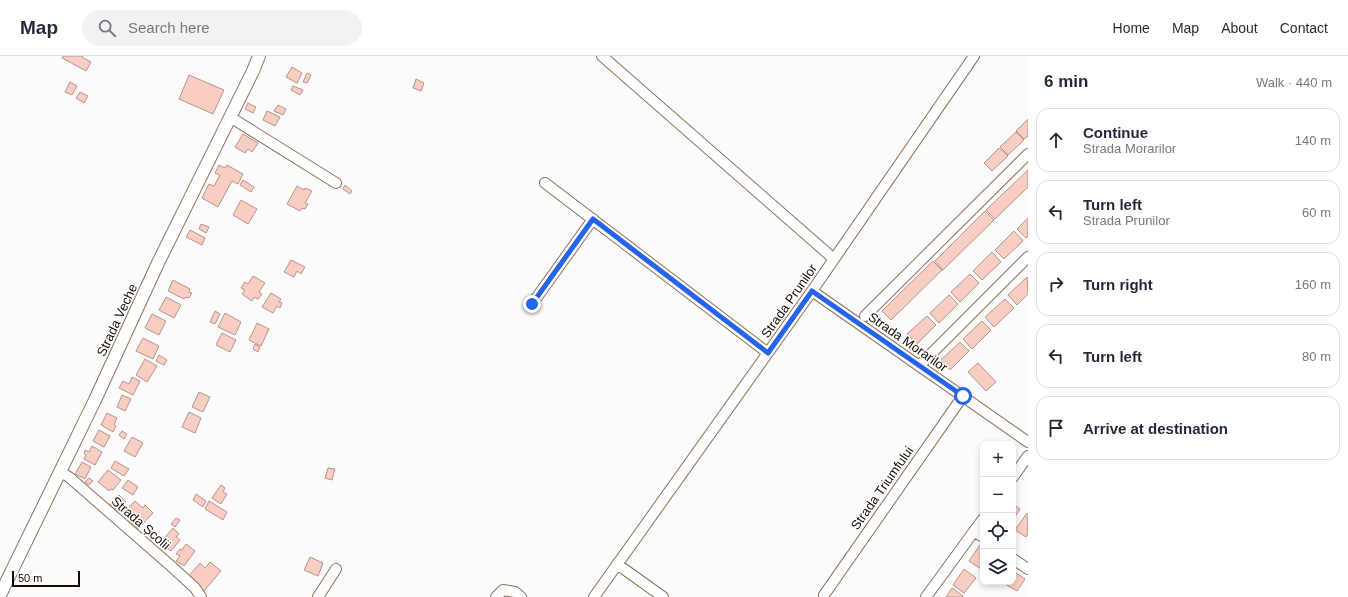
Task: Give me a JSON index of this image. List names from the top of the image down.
{
  "streets": {
    "street": [
      "Strada Prunilor",
      "Strada Veche",
      "Strada Morarilor",
      "Strada Triumfului",
      "Strada Școlii"
    ]
  },
  "crossings": [
    ["Strada Prunilor", "Strada Morarilor"],
    ["Strada Veche", "Strada Școlii"],
    ["Strada Morarilor", "Strada Triumfului"]
  ],
  "scale_bar": "50 m",
  "page": {
    "header": "Map",
    "search": "Search here",
    "nav": [
      "Home",
      "Map",
      "About",
      "Contact"
    ],
    "heading": ["6 min", "Walk · 440 m"],
    "list": [
      ["Continue", "Strada Morarilor", "140 m"],
      ["Turn left", "Strada Prunilor", "60 m"],
      ["Turn right", "160 m"],
      ["Turn left", "80 m"],
      "Arrive at destination"
    ],
    "map_buttons": ["+", "−"],
    "scale": "50 m"
  }
}
